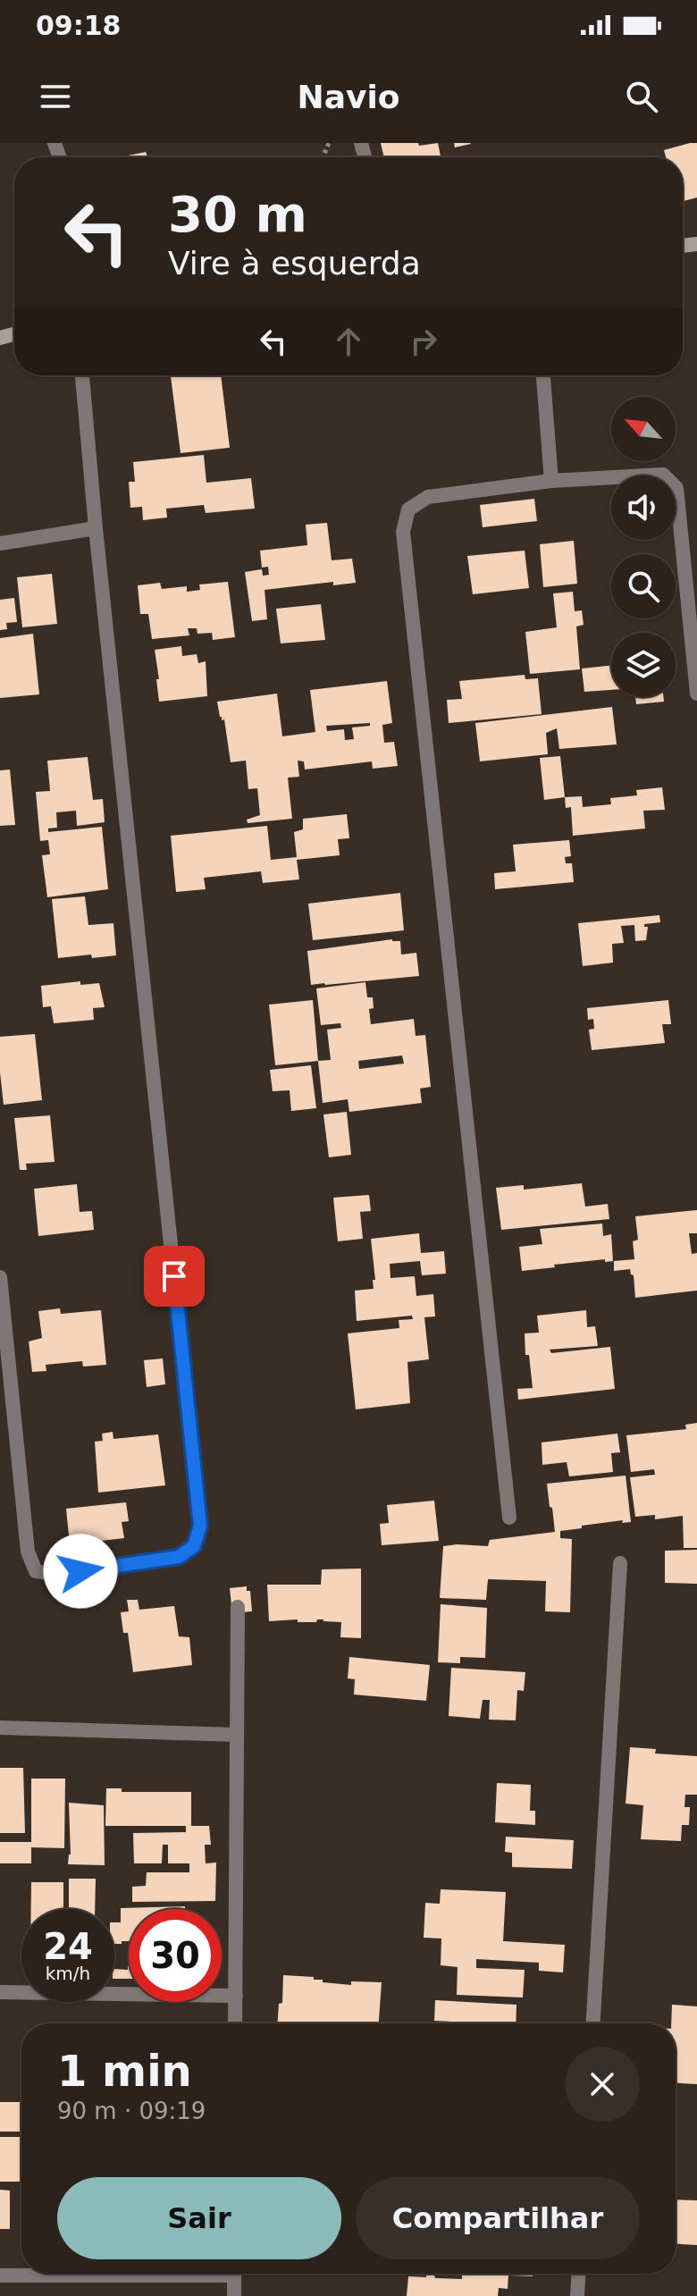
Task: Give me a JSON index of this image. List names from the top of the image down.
{
  "north": "top left",
  "page": {
    "status": "09:18",
    "header": "Navio",
    "turn": ["30 m", "Vire à esquerda"],
    "speed": "24 km/h",
    "limit": "30",
    "heading": ["1 min", "90 m · 09:19"],
    "buttons": ["Sair", "Compartilhar"]
  }
}
